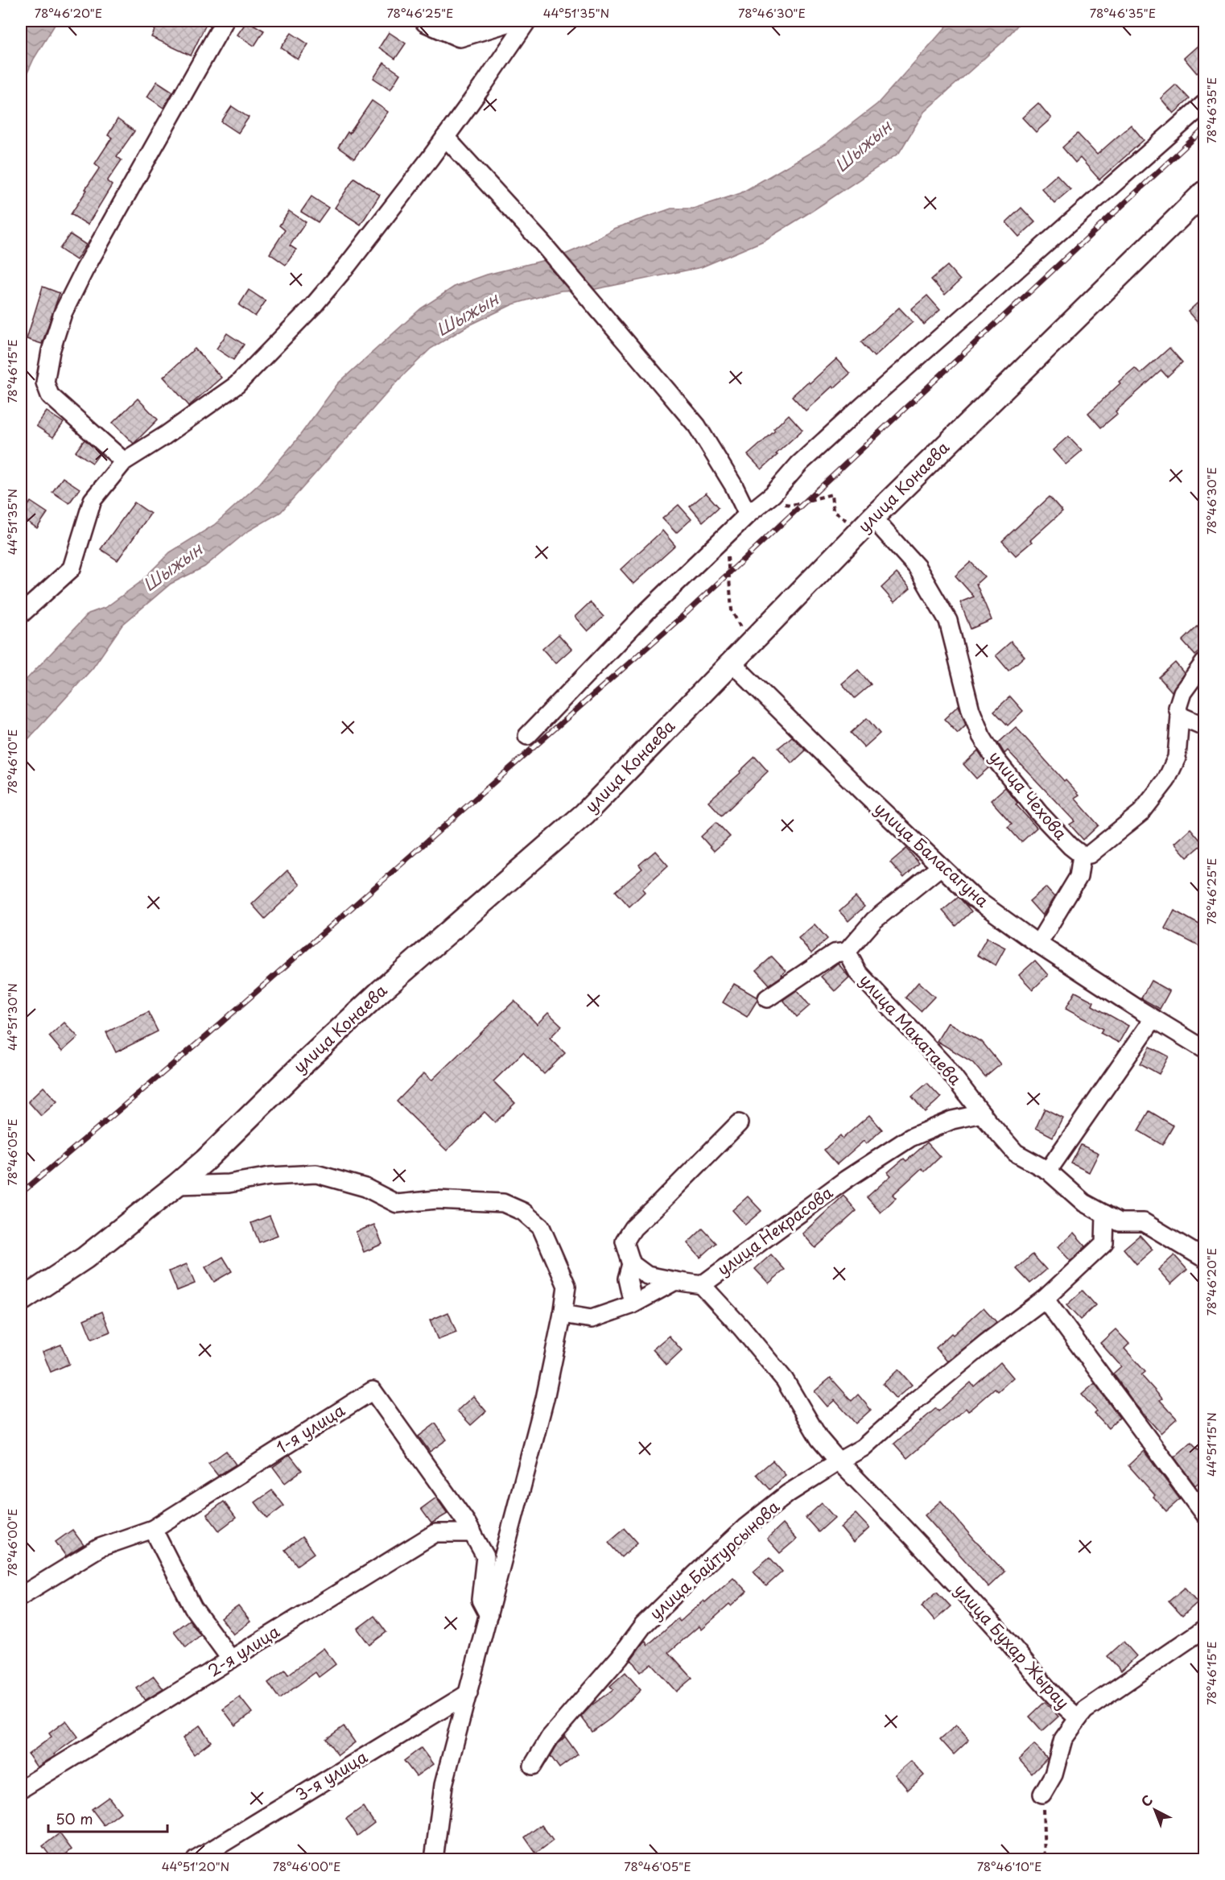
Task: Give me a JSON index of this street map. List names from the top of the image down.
{
  "streets": {
    "street": [
      "улица Конаева",
      "улица Чехова",
      "улица Баласагуна",
      "улица Макатаева",
      "улица Некрасова",
      "1-я улица",
      "улица Байтурсынова",
      "улица Бухар Жырау",
      "2-я улица",
      "3-я улица"
    ]
  },
  "crossings": [
    ["улица Конаева", "улица Чехова"],
    ["улица Конаева", "улица Баласагуна"],
    ["улица Макатаева", "улица Некрасова"],
    ["улица Макатаева", "улица Байтурсынова"],
    ["1-я улица", "2-я улица"],
    ["улица Байтурсынова", "улица Бухар Жырау"]
  ],
  "water": ["Шыжын"],
  "scale_bar": "50 m",
  "north": "top left",
  "coordinates": [
    "78°46'20\"E",
    "78°46'25\"E",
    "44°51'35\"N",
    "78°46'30\"E",
    "78°46'35\"E",
    "78°46'15\"E",
    "78°46'10\"E",
    "44°51'30\"N",
    "78°46'05\"E",
    "44°51'15\"N",
    "78°46'00\"E",
    "44°51'20\"N"
  ]
}
